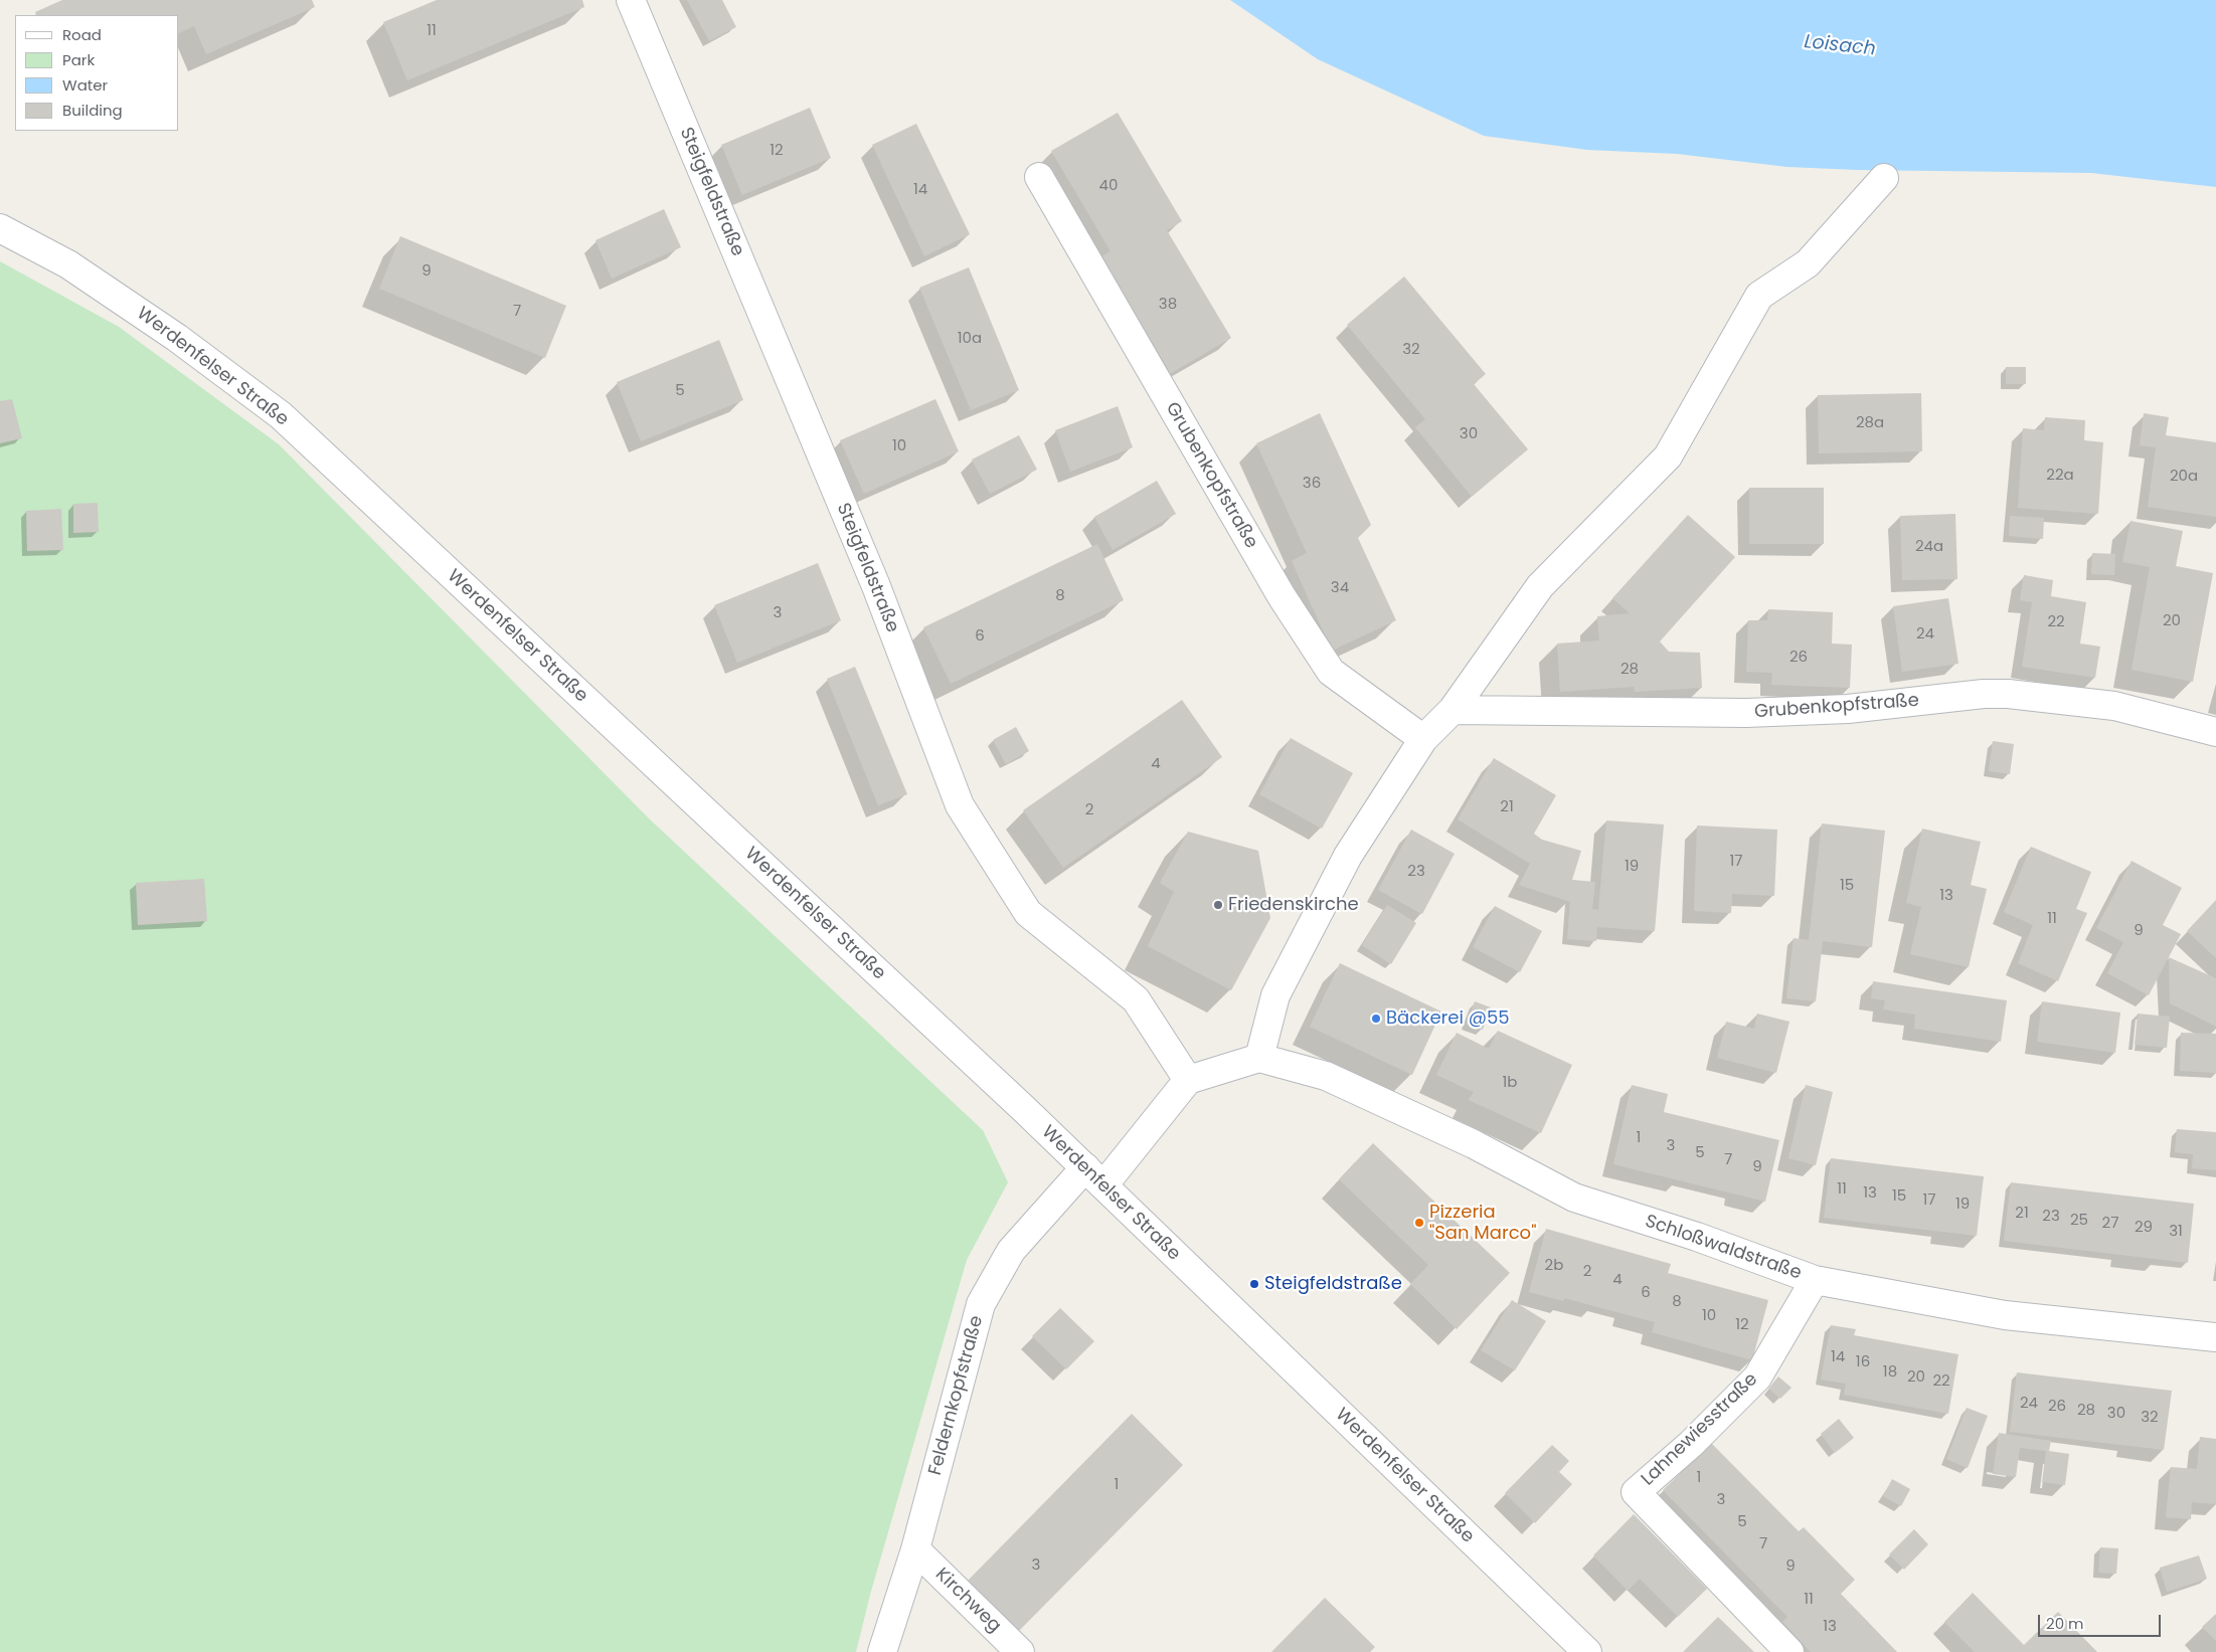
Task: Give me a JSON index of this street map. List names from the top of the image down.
{
  "streets": {
    "street": [
      "Steigfeldstraße",
      "Werdenfelser Straße",
      "Grubenkopfstraße",
      "Schloßwaldstraße",
      "Feldernkopfstraße",
      "Lahnewiesstraße",
      "Kirchweg"
    ]
  },
  "crossings": [
    ["Steigfeldstraße", "Feldernkopfstraße"],
    ["Werdenfelser Straße", "Feldernkopfstraße"],
    ["Schloßwaldstraße", "Lahnewiesstraße"],
    ["Feldernkopfstraße", "Kirchweg"]
  ],
  "water": ["Loisach"],
  "places": [
    "Friedenskirche",
    "Bäckerei @55",
    "Pizzeria \"San Marco\"",
    "Steigfeldstraße"
  ],
  "house_numbers": [
    "11",
    "12",
    "40",
    "14",
    "9",
    "38",
    "7",
    "10a",
    "32",
    "5",
    "28a",
    "30",
    "10",
    "22a",
    "20a",
    "36",
    "24a",
    "34",
    "8",
    "3",
    "20",
    "22",
    "24",
    "6",
    "26",
    "28",
    "4",
    "21",
    "2",
    "17",
    "19",
    "23",
    "15",
    "13",
    "11",
    "9",
    "1b",
    "1",
    "3",
    "5",
    "7",
    "9",
    "11",
    "13",
    "15",
    "17",
    "19",
    "21",
    "23",
    "25",
    "27",
    "29",
    "31",
    "2b",
    "2",
    "4",
    "6",
    "8",
    "10",
    "12",
    "14",
    "16",
    "18",
    "20",
    "22",
    "24",
    "26",
    "28",
    "30",
    "32",
    "1",
    "1",
    "3",
    "5",
    "7",
    "3",
    "9",
    "11",
    "13"
  ],
  "legend": [
    "Road",
    "Park",
    "Water",
    "Building"
  ],
  "scale_bar": "20 m"
}
